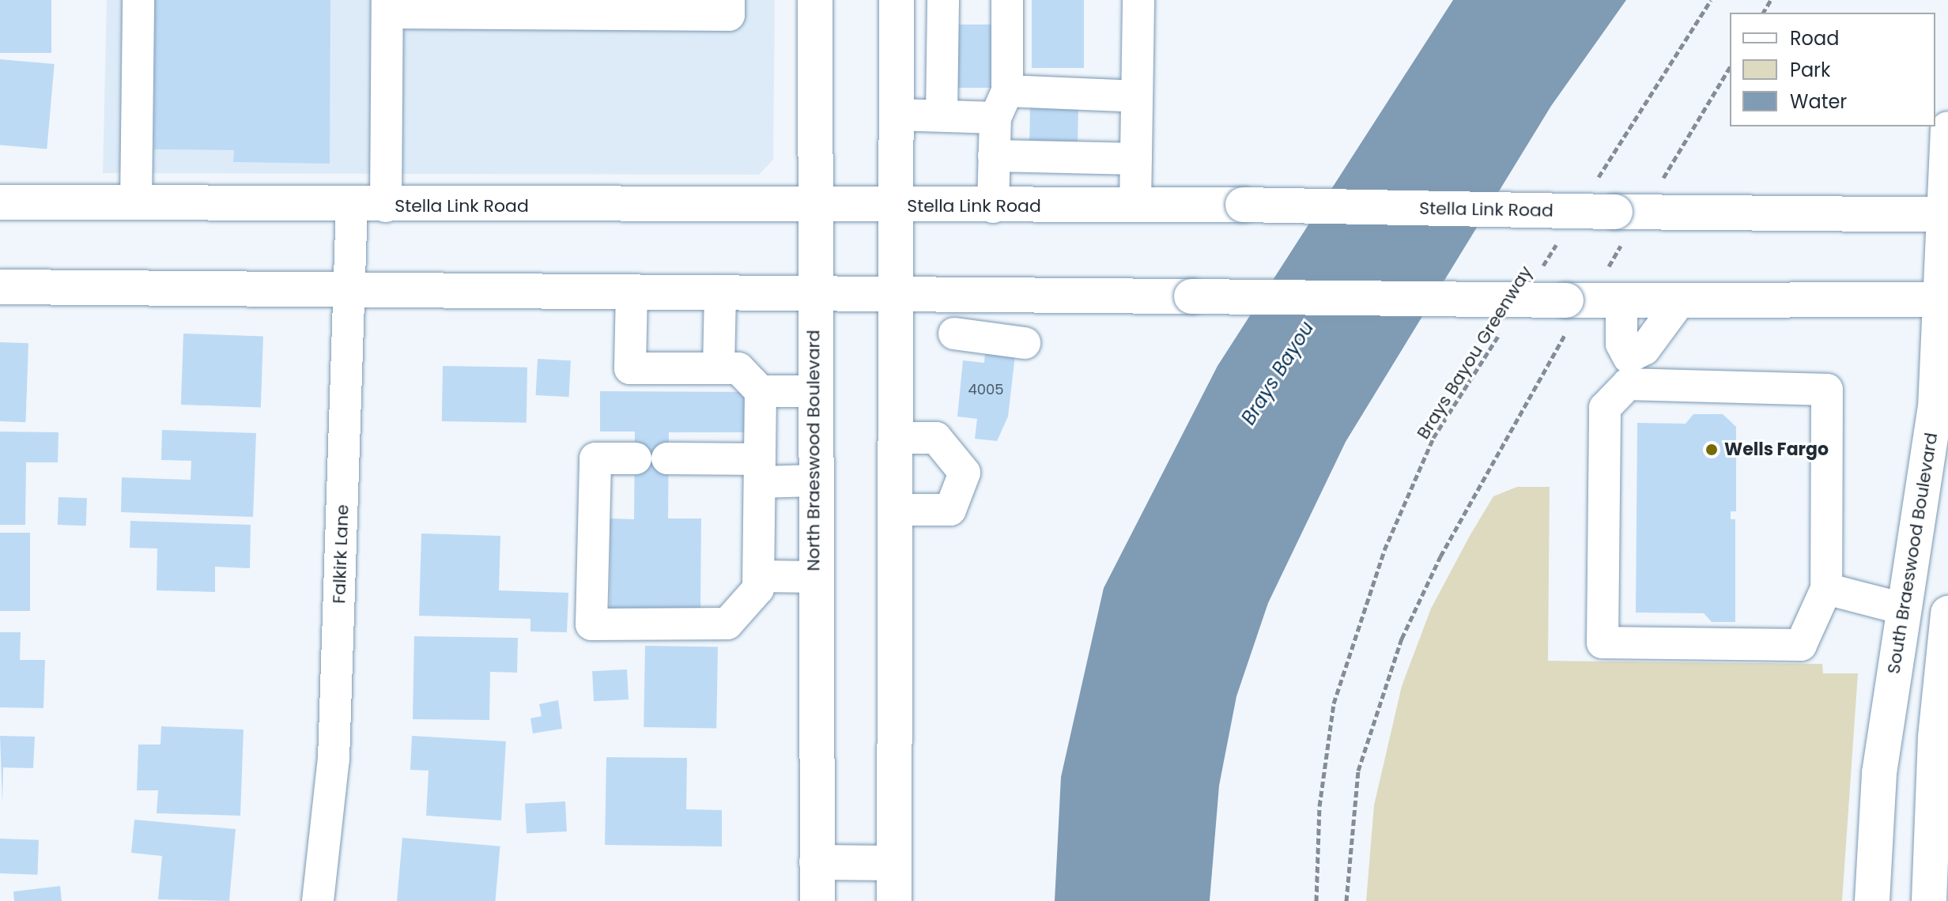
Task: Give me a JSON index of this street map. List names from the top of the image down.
{
  "streets": {
    "main road": ["Stella Link Road", "North Braeswood Boulevard", "South Braeswood Boulevard"],
    "street": ["Falkirk Lane"],
    "path": ["Brays Bayou Greenway"]
  },
  "crossings": [
    ["Stella Link Road", "North Braeswood Boulevard"],
    ["Stella Link Road", "South Braeswood Boulevard"],
    ["Stella Link Road", "Falkirk Lane"]
  ],
  "water": ["Brays Bayou"],
  "places": ["Wells Fargo"],
  "house_numbers": ["4005"],
  "legend": ["Road", "Park", "Water"]
}
